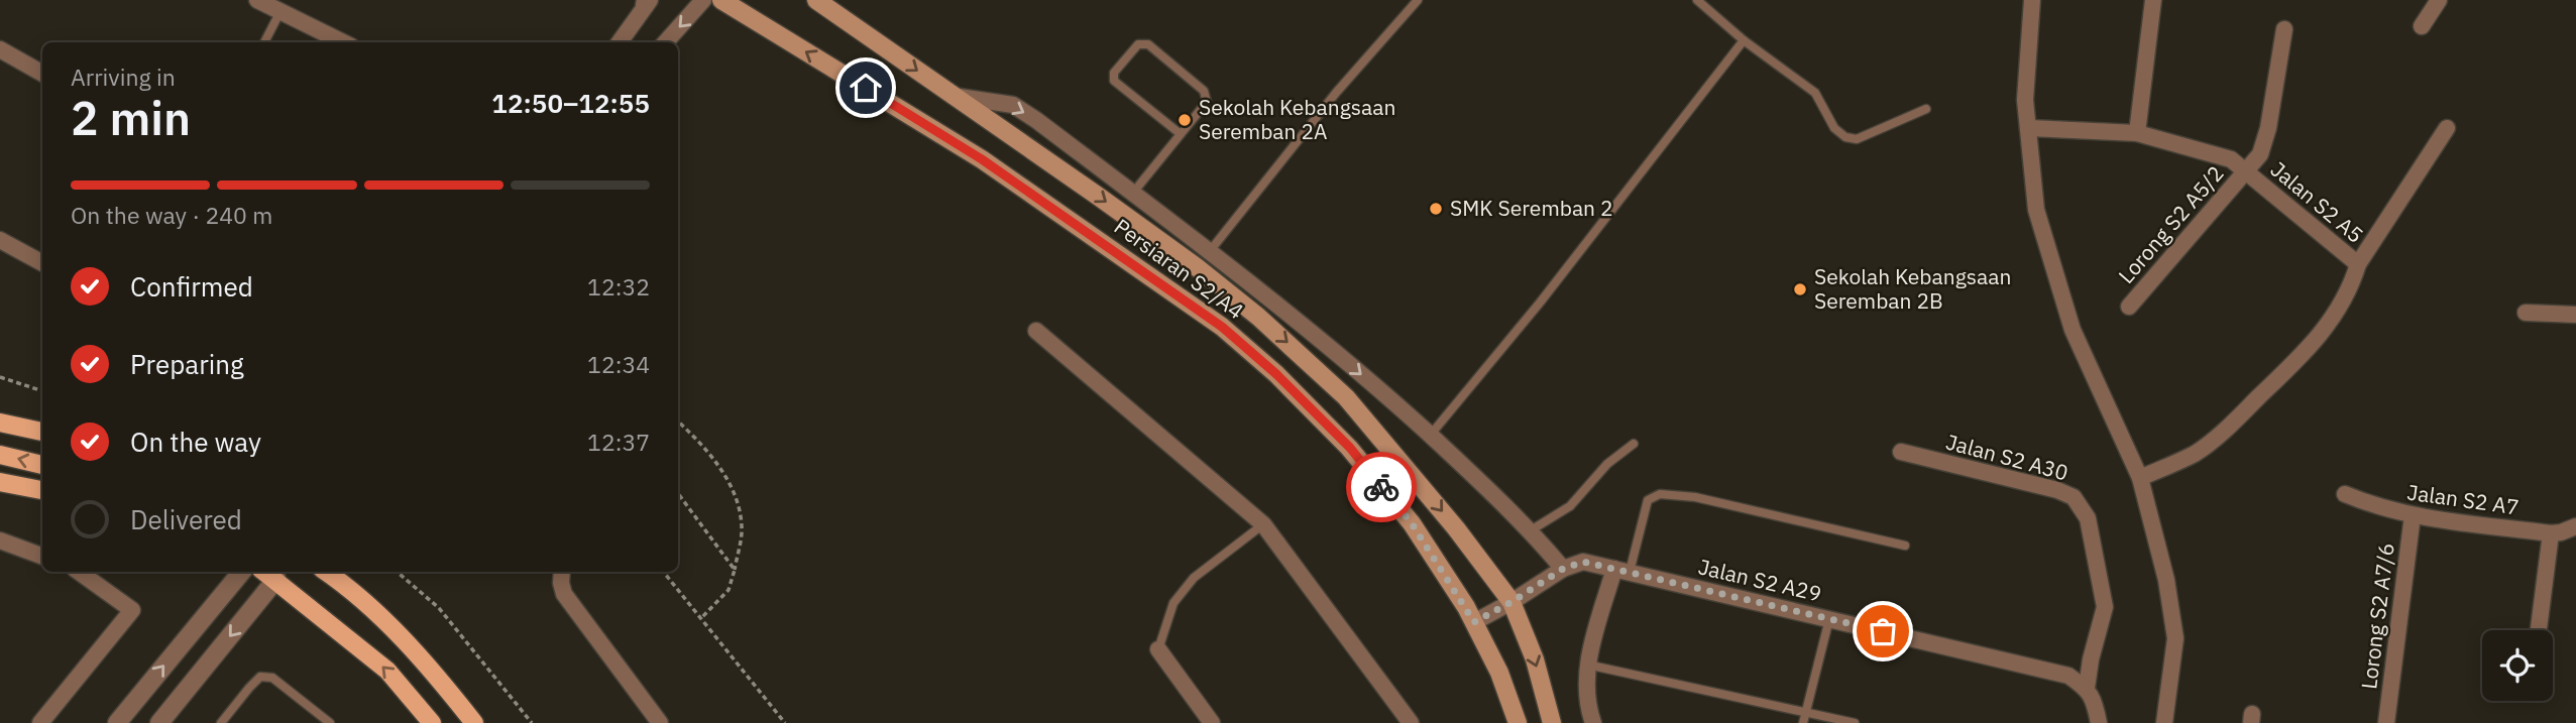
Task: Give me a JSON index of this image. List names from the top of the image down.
{
  "streets": {
    "main road": ["Persiaran S2/A4"],
    "street": [
      "Jalan S2 A5",
      "Lorong S2 A5/2",
      "Jalan S2 A30",
      "Jalan S2 A7",
      "Jalan S2 A29",
      "Lorong S2 A7/6"
    ]
  },
  "crossings": [
    ["Jalan S2 A5", "Lorong S2 A5/2"],
    ["Persiaran S2/A4", "Jalan S2 A29"],
    ["Jalan S2 A30", "Jalan S2 A29"],
    ["Jalan S2 A7", "Lorong S2 A7/6"]
  ],
  "places": ["Sekolah Kebangsaan Seremban 2A", "SMK Seremban 2", "Sekolah Kebangsaan Seremban 2B"],
  "page": {
    "heading": ["2 min", "Arriving in", "12:50–12:55"],
    "bar": "On the way · 240 m",
    "list": [
      ["Confirmed", "12:32"],
      ["Preparing", "12:34"],
      ["On the way", "12:37"],
      "Delivered"
    ]
  }
}
